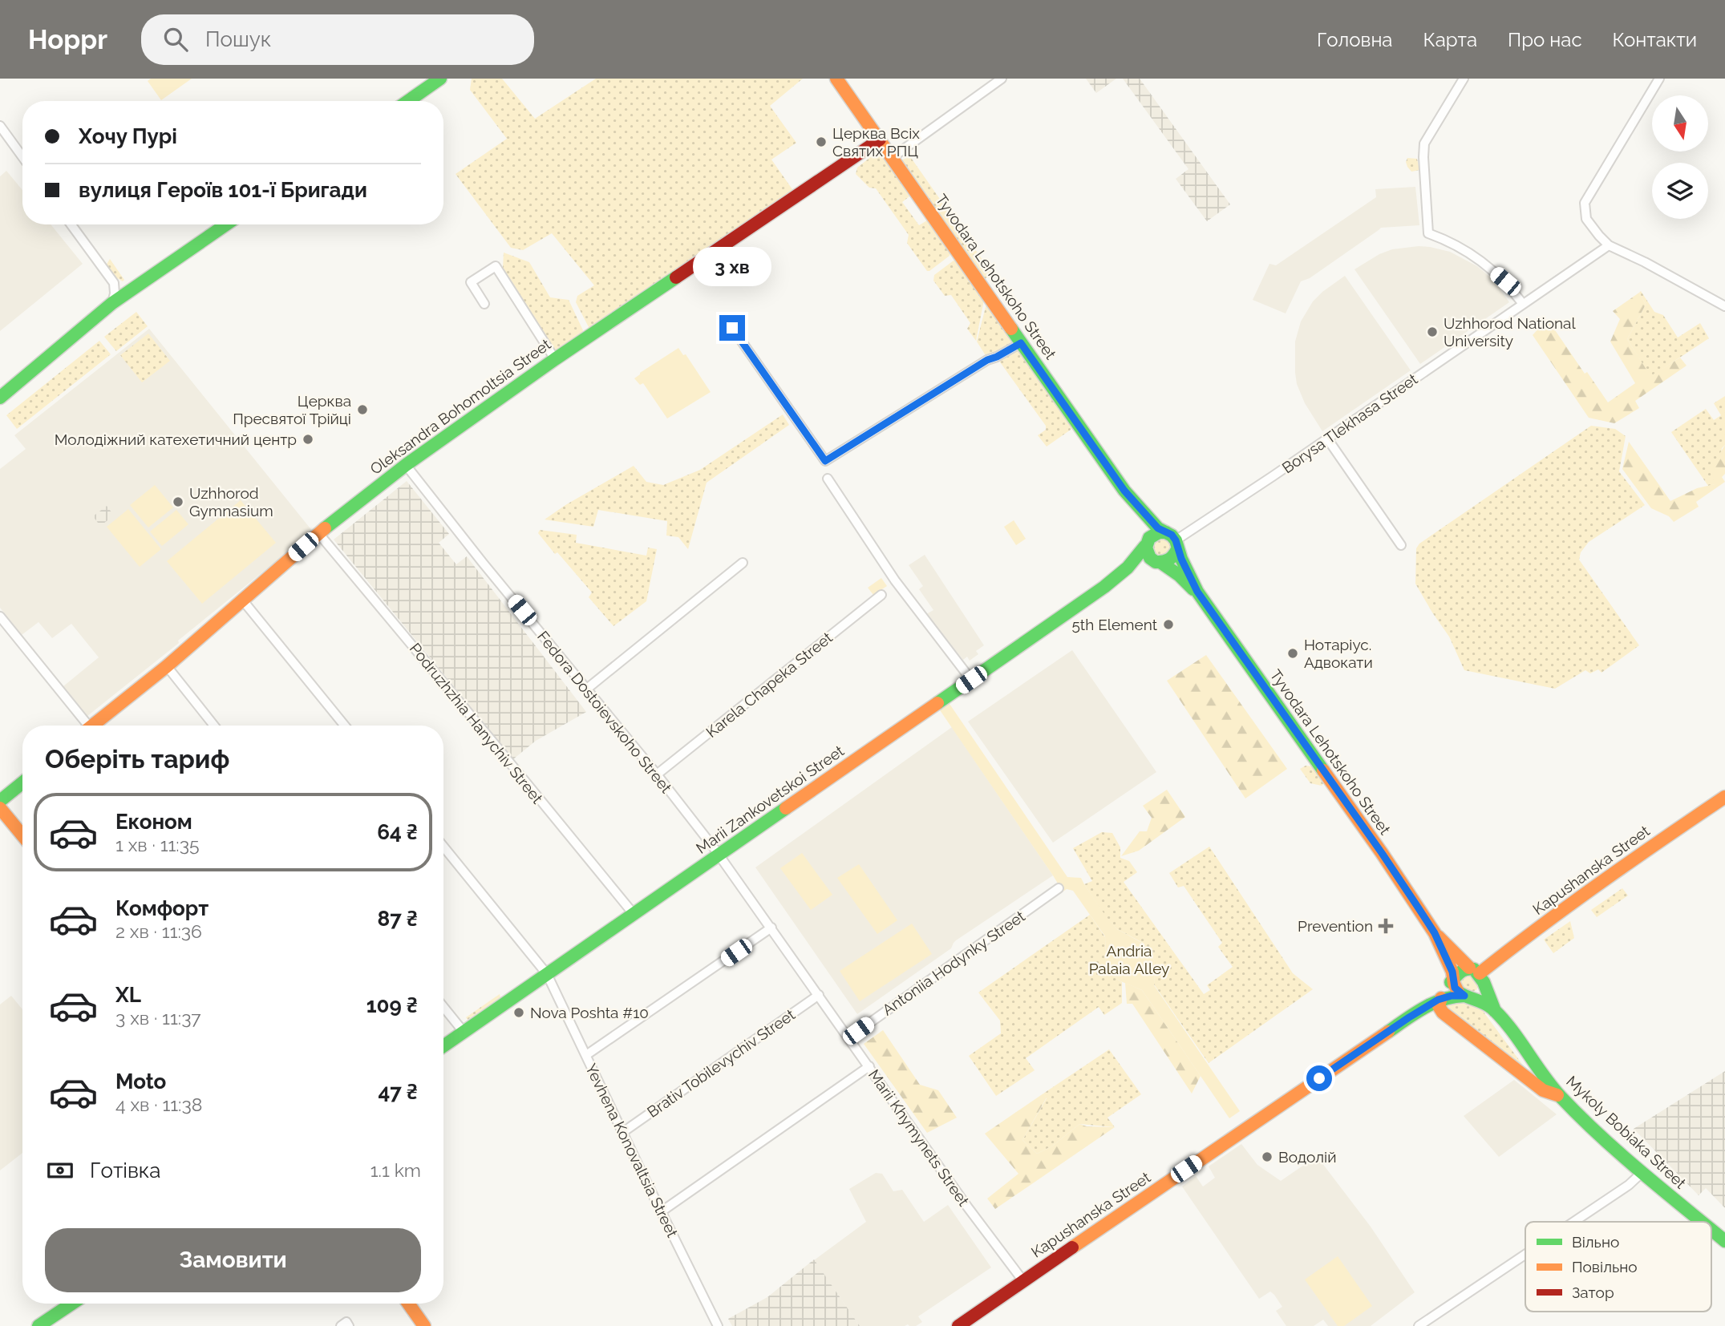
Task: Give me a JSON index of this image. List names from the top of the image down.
{
  "streets": {
    "street": [
      "Tyvodara Lehotskoho Street",
      "Oleksandra Bohomoltsia Street",
      "Borysa Tlekhasa Street",
      "Karela Chapeka Street",
      "Fedora Dostoievskoho Street",
      "Podruzhzhia Hanychiv Street",
      "Marii Zankovetskoi Street",
      "Kapushanska Street",
      "Antoniia Hodynky Street",
      "Brativ Tobilevychiv Street",
      "Mykoly Bobiaka Street",
      "Marii Khymynets Street",
      "Yevhena Konovaltsia Street"
    ]
  },
  "crossings": [
    ["Tyvodara Lehotskoho Street", "Oleksandra Bohomoltsia Street"],
    ["Tyvodara Lehotskoho Street", "Borysa Tlekhasa Street"],
    ["Tyvodara Lehotskoho Street", "Marii Zankovetskoi Street"],
    ["Tyvodara Lehotskoho Street", "Kapushanska Street"],
    ["Tyvodara Lehotskoho Street", "Mykoly Bobiaka Street"],
    ["Oleksandra Bohomoltsia Street", "Fedora Dostoievskoho Street"],
    ["Oleksandra Bohomoltsia Street", "Podruzhzhia Hanychiv Street"],
    ["Borysa Tlekhasa Street", "Marii Zankovetskoi Street"],
    ["Karela Chapeka Street", "Fedora Dostoievskoho Street"],
    ["Fedora Dostoievskoho Street", "Marii Zankovetskoi Street"],
    ["Fedora Dostoievskoho Street", "Marii Khymynets Street"],
    ["Podruzhzhia Hanychiv Street", "Marii Zankovetskoi Street"],
    ["Marii Zankovetskoi Street", "Marii Khymynets Street"],
    ["Marii Zankovetskoi Street", "Yevhena Konovaltsia Street"],
    ["Kapushanska Street", "Mykoly Bobiaka Street"],
    ["Kapushanska Street", "Marii Khymynets Street"],
    ["Antoniia Hodynky Street", "Marii Khymynets Street"],
    ["Brativ Tobilevychiv Street", "Marii Khymynets Street"],
    ["Brativ Tobilevychiv Street", "Yevhena Konovaltsia Street"]
  ],
  "parks": ["Andria Palaia Alley"],
  "places": {
    "other": [
      "Церква Всіх Святих РПЦ",
      "Uzhhorod National University",
      "Церква Пресвятої Трійці",
      "Молодіжний катехетичний центр",
      "Uzhhorod Gymnasium",
      "5th Element",
      "Нотаріус. Адвокати",
      "Nova Poshta #10",
      "Водолій"
    ],
    "health": ["Prevention"]
  },
  "legend": ["Вільно", "Повільно", "Затор"],
  "north": "bottom",
  "page": {
    "header": "Hoppr",
    "search": "Пошук",
    "nav": [
      "Головна",
      "Карта",
      "Про нас",
      "Контакти"
    ],
    "banner": ["Хочу Пурі", "вулиця Героїв 101-ї Бригади"],
    "bubble": "3 хв",
    "heading": "Оберіть тариф",
    "list": [
      {
        "name": "Економ",
        "note": "1 хв · 11:35",
        "value": "64 ₴"
      },
      {
        "name": "Комфорт",
        "note": "2 хв · 11:36",
        "value": "87 ₴"
      },
      {
        "name": "XL",
        "note": "3 хв · 11:37",
        "value": "109 ₴"
      },
      {
        "name": "Moto",
        "note": "4 хв · 11:38",
        "value": "47 ₴"
      }
    ],
    "pay": ["Готівка", "1.1 km"],
    "buttons": "Замовити"
  }
}
